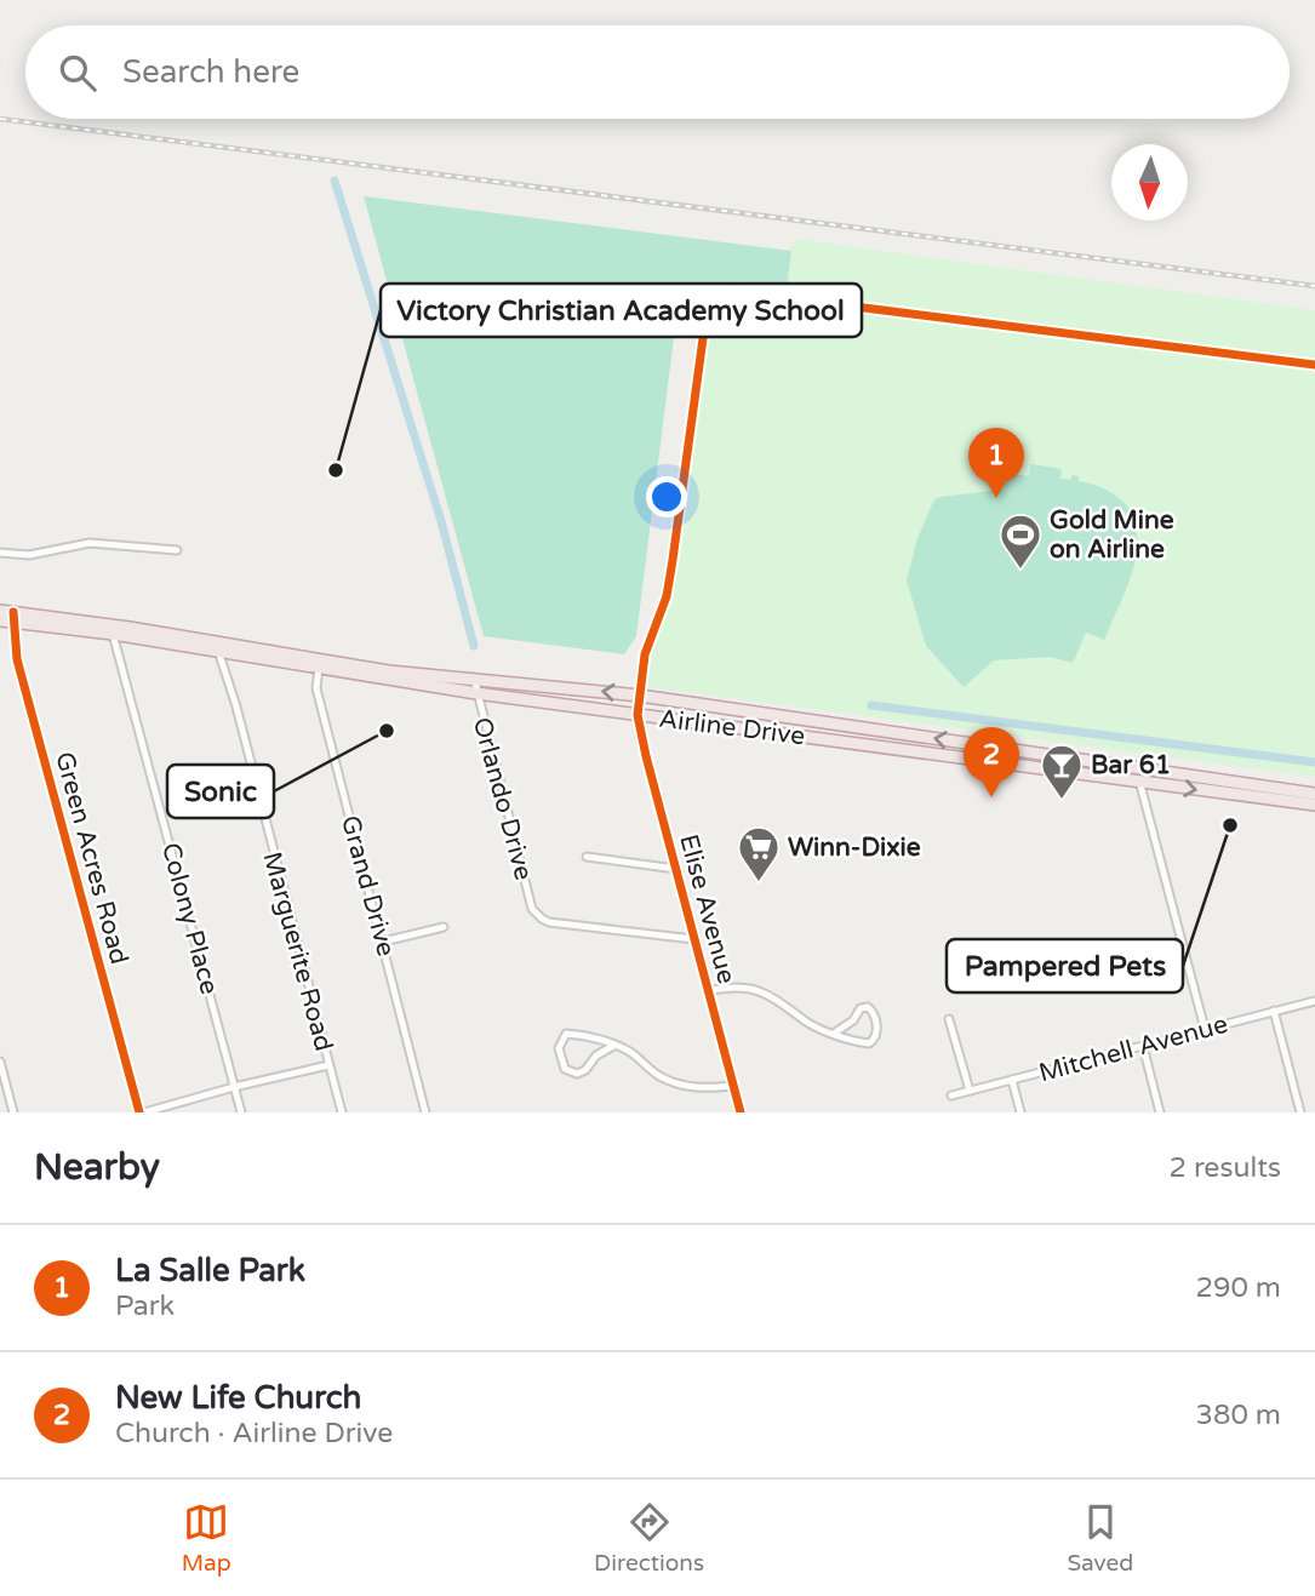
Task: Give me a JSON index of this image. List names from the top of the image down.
{
  "streets": {
    "highway": ["Airline Drive"],
    "street": [
      "Orlando Drive",
      "Green Acres Road",
      "Grand Drive",
      "Elise Avenue",
      "Colony Place",
      "Marguerite Road",
      "Mitchell Avenue"
    ]
  },
  "crossings": [
    ["Airline Drive", "Orlando Drive"],
    ["Airline Drive", "Green Acres Road"],
    ["Airline Drive", "Grand Drive"],
    ["Airline Drive", "Elise Avenue"],
    ["Airline Drive", "Colony Place"],
    ["Airline Drive", "Marguerite Road"],
    ["Orlando Drive", "Elise Avenue"]
  ],
  "places": {
    "other": ["Victory Christian Academy School", "Sonic", "Pampered Pets"],
    "sports": ["Gold Mine on Airline"],
    "bar": ["Bar 61"],
    "supermarket": ["Winn-Dixie"]
  },
  "north": "bottom",
  "page": {
    "search": "Search here",
    "pins": ["1", "2"],
    "heading": ["Nearby", "2 results"],
    "list": [
      {
        "mark": "1",
        "name": "La Salle Park",
        "note": "Park",
        "value": "290 m"
      },
      {
        "mark": "2",
        "name": "New Life Church",
        "note": "Church · Airline Drive",
        "value": "380 m"
      }
    ],
    "nav": ["Map", "Directions", "Saved"]
  }
}
